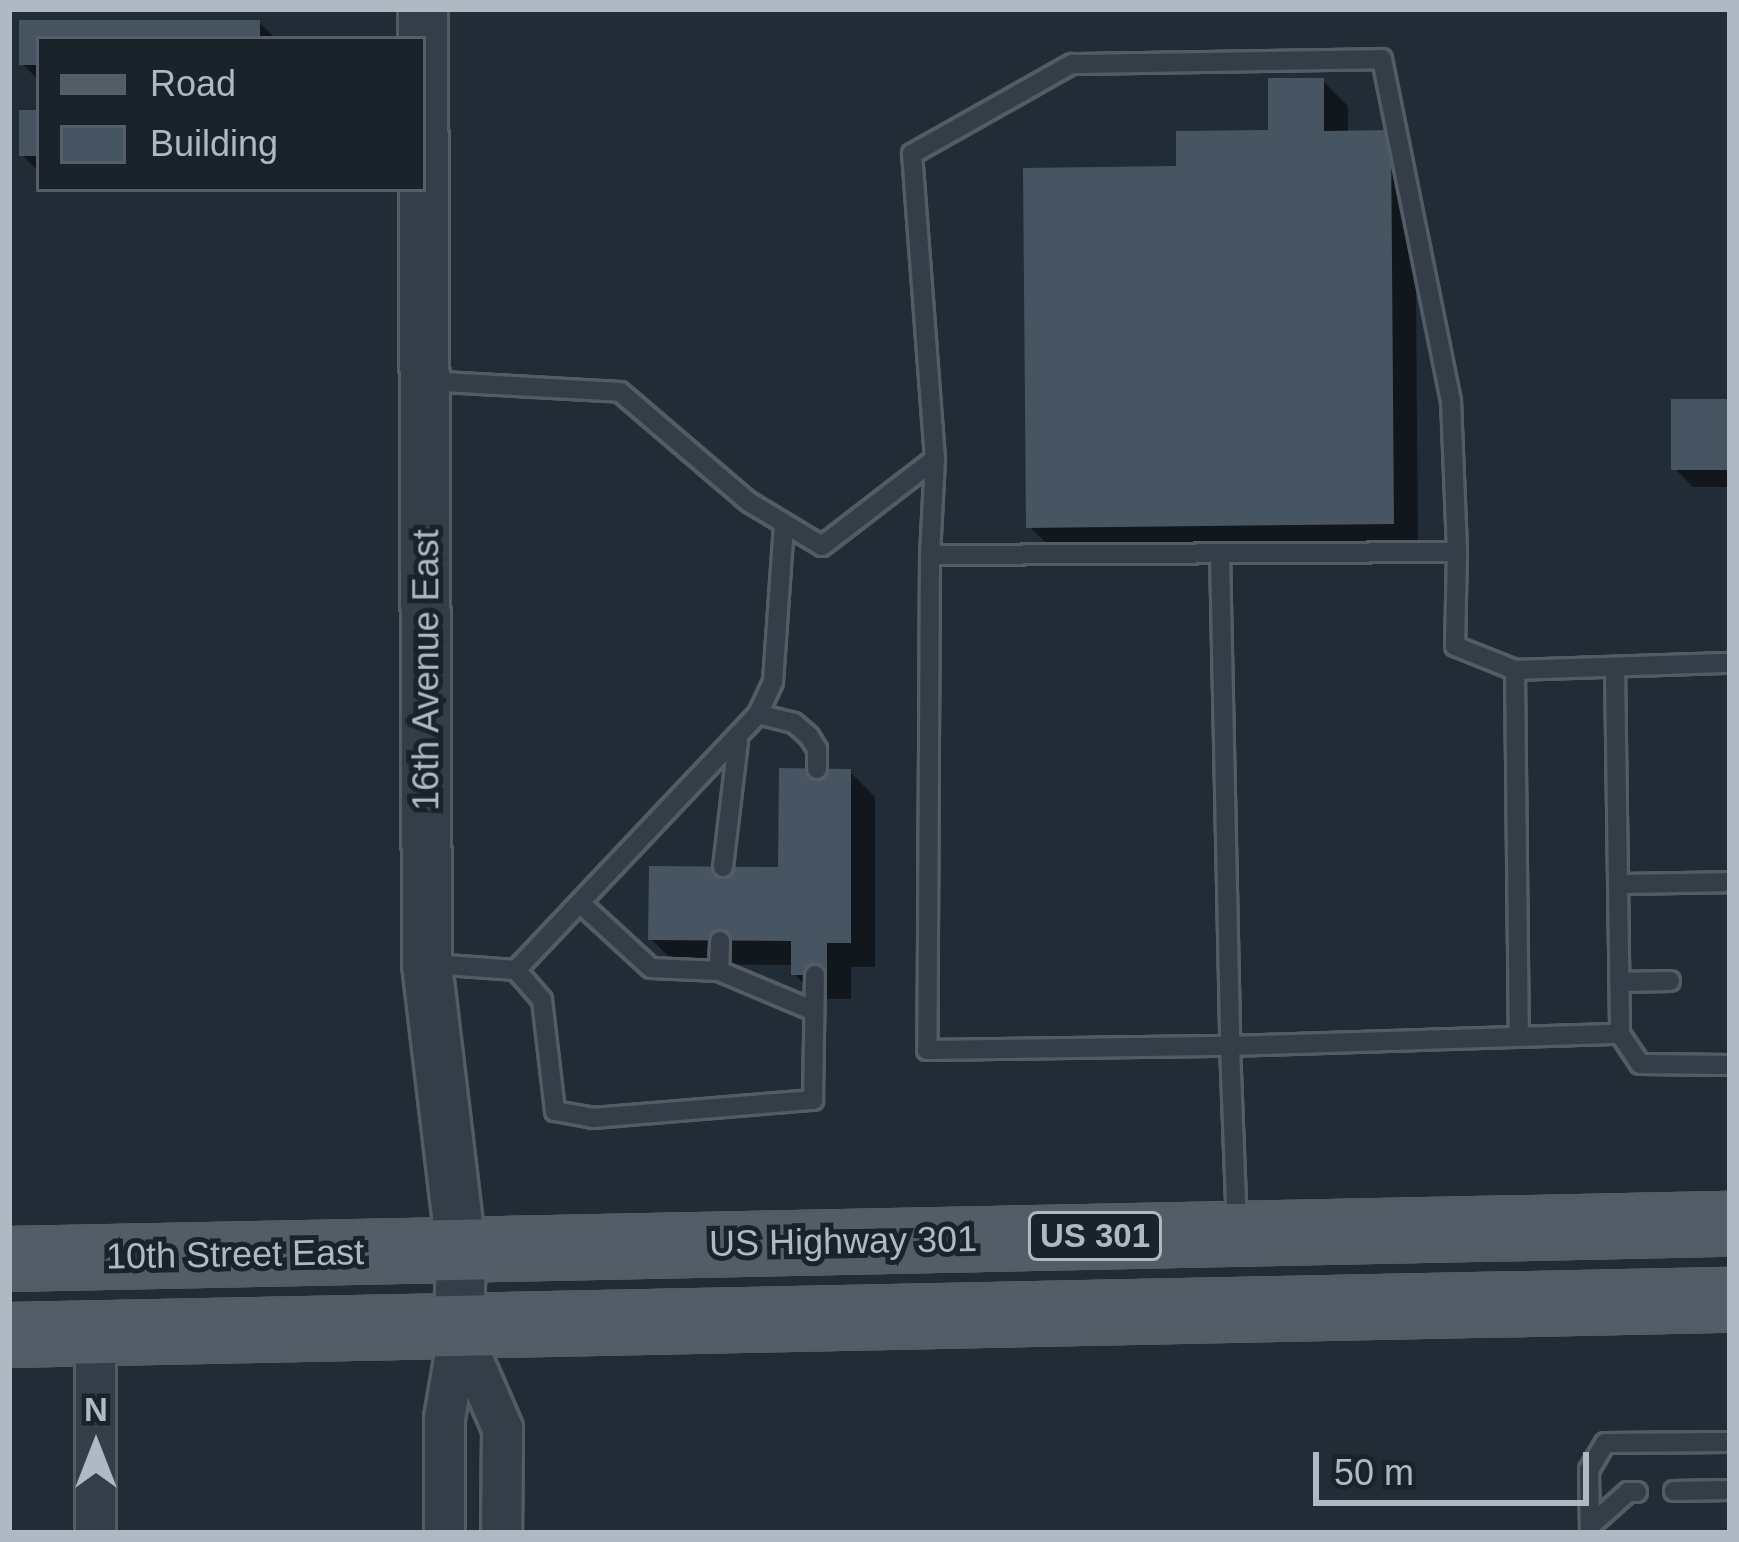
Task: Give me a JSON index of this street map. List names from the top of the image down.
{
  "streets": {
    "main road": ["US 301", "US Highway 301", "10th Street East"],
    "street": ["16th Avenue East"]
  },
  "crossings": [
    ["16th Avenue East", "US 301"],
    ["16th Avenue East", "US Highway 301"],
    ["16th Avenue East", "10th Street East"],
    ["US Highway 301", "10th Street East"]
  ],
  "legend": ["Road", "Building"],
  "scale_bar": "50 m",
  "north": "top"
}
